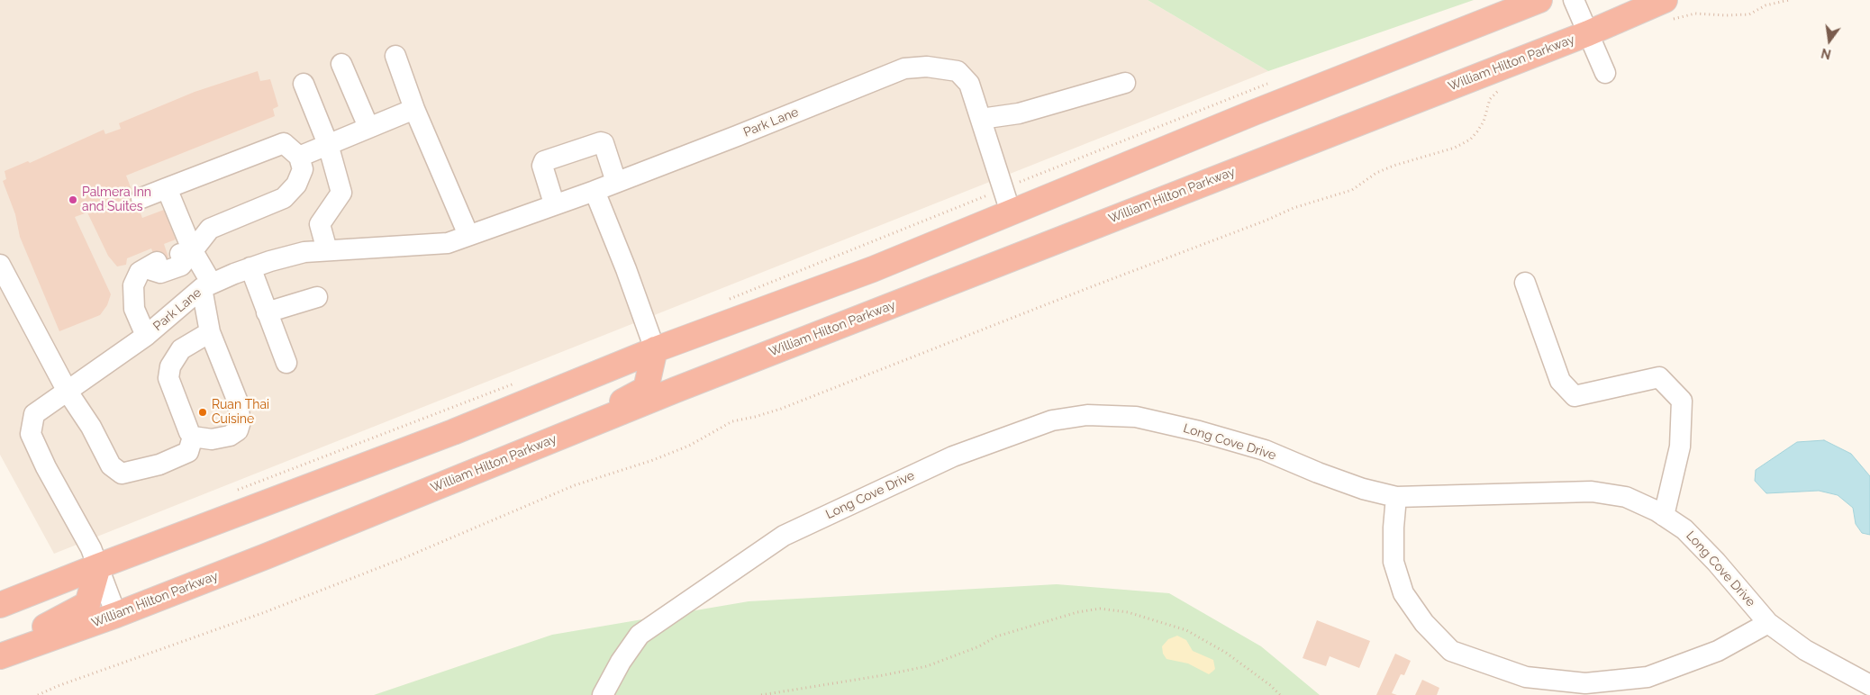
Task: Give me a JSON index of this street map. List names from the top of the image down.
{
  "streets": {
    "highway": ["William Hilton Parkway"],
    "street": ["Park Lane", "Long Cove Drive"]
  },
  "crossings": [
    ["William Hilton Parkway", "Park Lane"]
  ],
  "places": ["Palmera Inn and Suites", "Ruan Thai Cuisine"],
  "north": "bottom"
}
